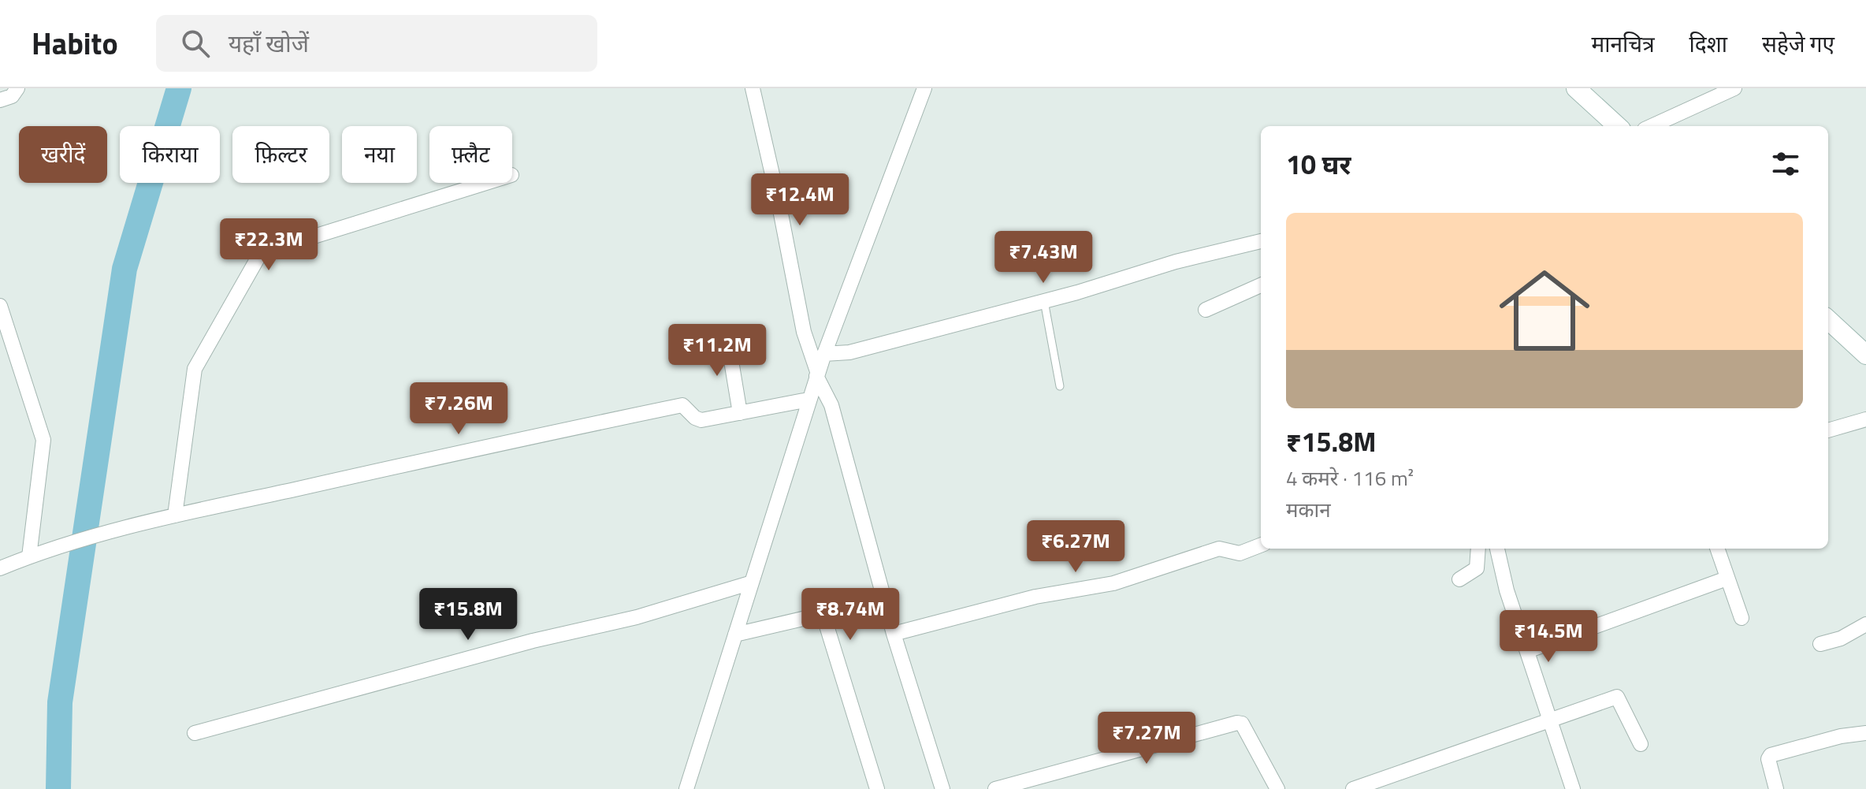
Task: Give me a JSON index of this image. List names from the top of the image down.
{
  "page": {
    "header": "Habito",
    "search": "यहाँ खोजें",
    "nav": ["मानचित्र", "दिशा", "सहेजे गए"],
    "chip": [
      "खरीदें",
      "किराया",
      "फ़िल्टर",
      "नया",
      "फ़्लैट"
    ],
    "heading": "10 घर",
    "price": [
      "₹12.4M",
      "₹22.3M",
      "₹7.43M",
      "₹11.2M",
      "₹7.26M",
      "₹6.27M",
      "₹15.8M",
      "₹8.74M",
      "₹14.5M",
      "₹7.27M"
    ],
    "list": [
      {
        "name": "₹15.8M",
        "note": "4 कमरे · 116 m² · मकान"
      }
    ]
  }
}
